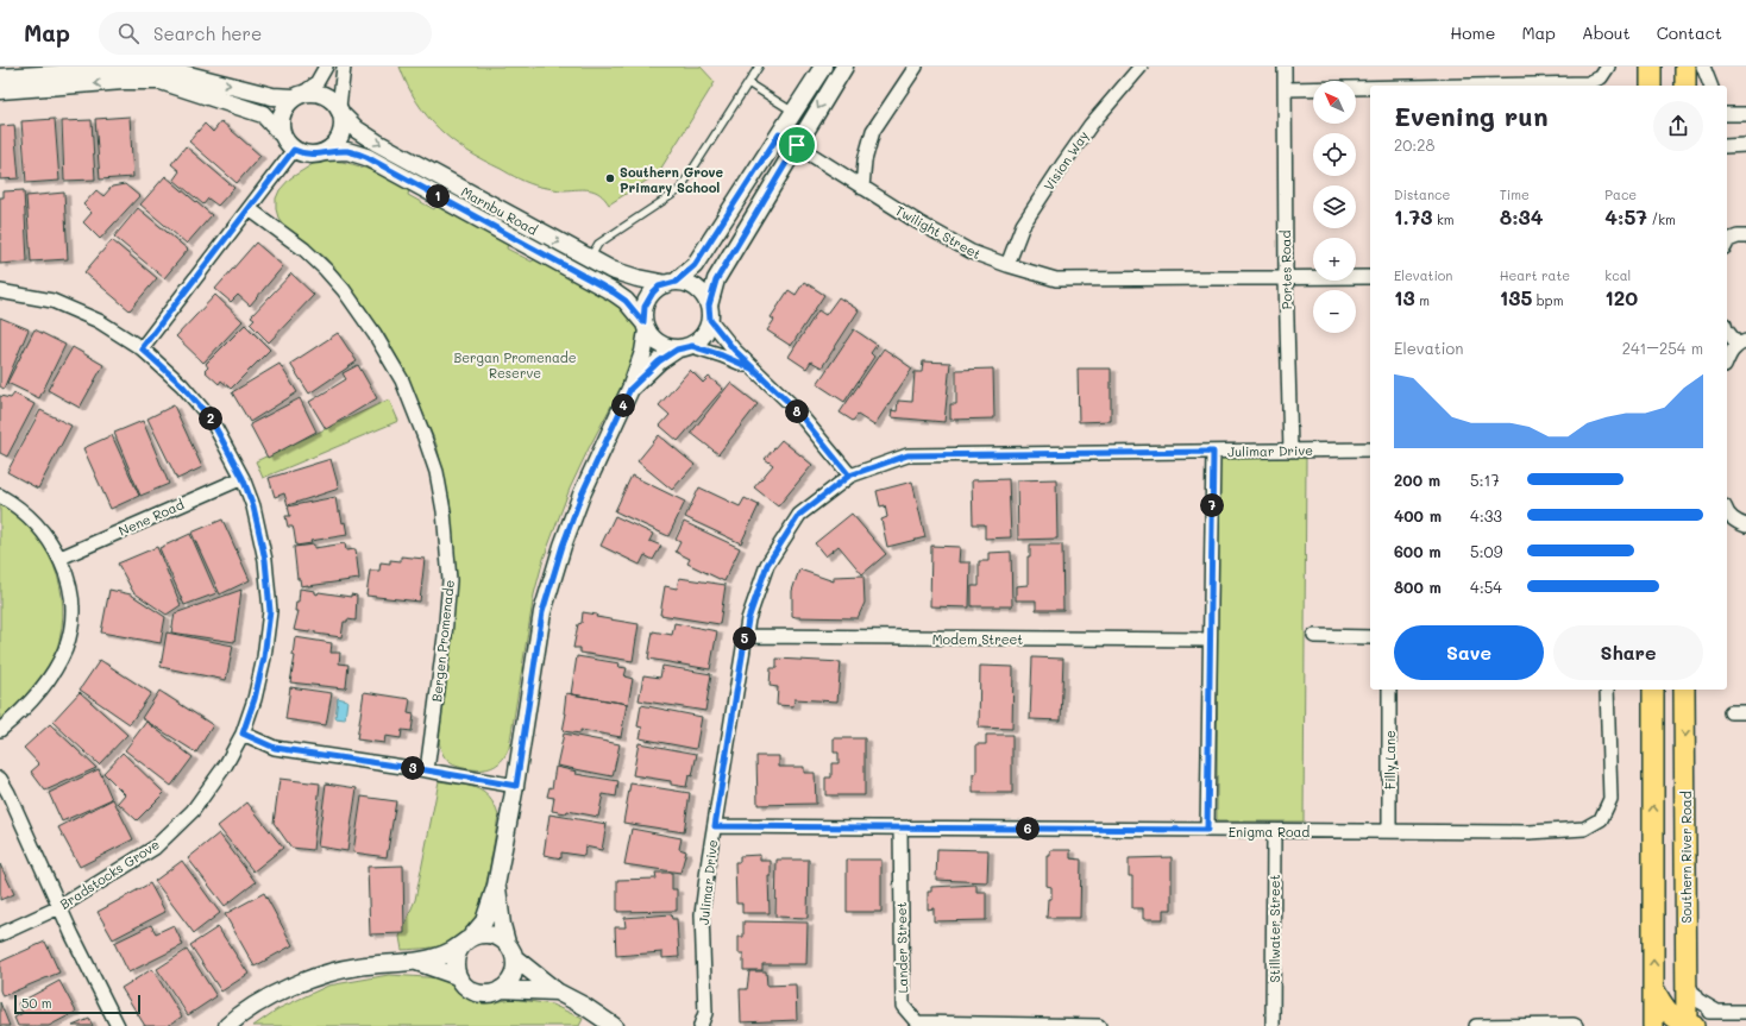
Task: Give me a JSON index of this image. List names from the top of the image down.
{
  "streets": {
    "main road": ["Southern River Road"],
    "street": [
      "Vision Way",
      "Marnbu Road",
      "Twilight Street",
      "Portes Road",
      "Julimar Drive",
      "Nene Road",
      "Modem Street",
      "Bergen Promenade",
      "Filly Lane",
      "Enigma Road",
      "Bradstocks Grove",
      "Stillwater Street",
      "Lander Street"
    ]
  },
  "crossings": [
    ["Vision Way", "Twilight Street"],
    ["Twilight Street", "Portes Road"],
    ["Portes Road", "Julimar Drive"],
    ["Julimar Drive", "Modem Street"],
    ["Julimar Drive", "Enigma Road"],
    ["Nene Road", "Bradstocks Grove"],
    ["Filly Lane", "Enigma Road"],
    ["Enigma Road", "Stillwater Street"],
    ["Enigma Road", "Lander Street"]
  ],
  "parks": ["Bergan Promenade Reserve"],
  "places": ["Southern Grove Primary School"],
  "scale_bar": "50 m",
  "north": "top left",
  "page": {
    "header": "Map",
    "search": "Search here",
    "nav": [
      "Home",
      "Map",
      "About",
      "Contact"
    ],
    "map_buttons": ["+", "−"],
    "heading": ["Evening run", "20:28"],
    "stats": [
      ["Distance", "1.73 km"],
      ["Time", "8:34"],
      ["Pace", "4:57 /km"],
      ["Elevation", "13 m"],
      ["Heart rate", "135 bpm"],
      ["kcal", "120"]
    ],
    "pins": [
      "1",
      "4",
      "8",
      "2",
      "7",
      "5",
      "3",
      "6"
    ],
    "chart": ["Elevation", "241–254 m"],
    "list": [
      {
        "name": "200 m",
        "note": "5:17"
      },
      {
        "name": "400 m",
        "note": "4:33"
      },
      {
        "name": "600 m",
        "note": "5:09"
      },
      {
        "name": "800 m",
        "note": "4:54"
      }
    ],
    "buttons": ["Save", "Share"],
    "scale": "50 m"
  }
}
